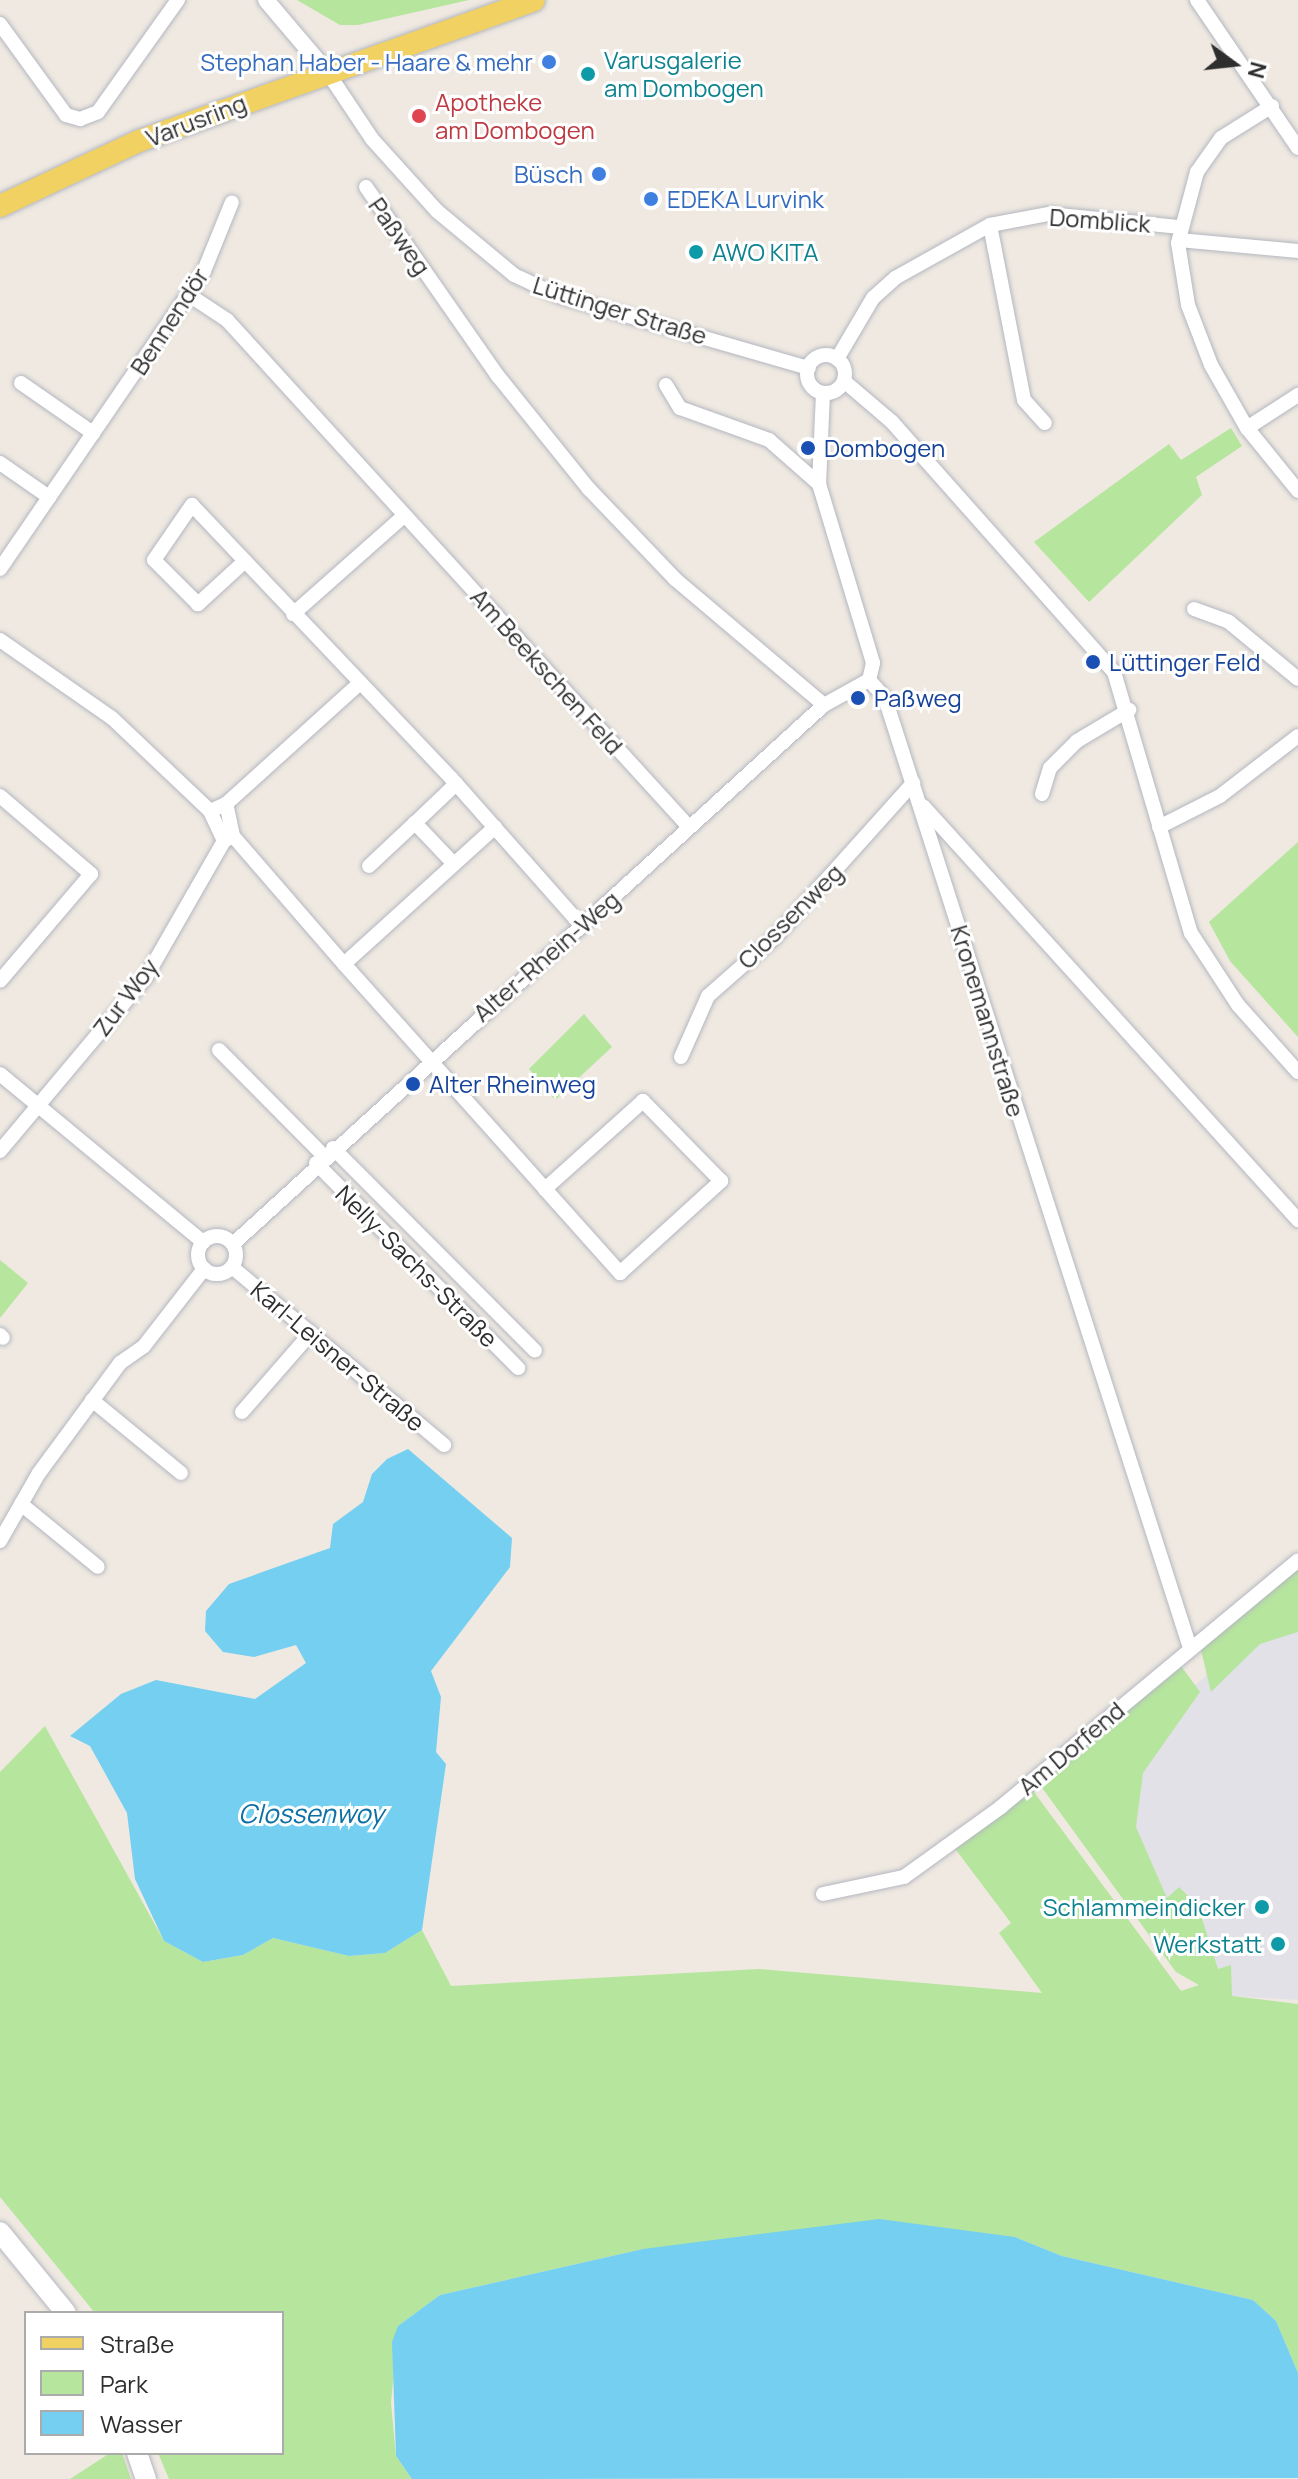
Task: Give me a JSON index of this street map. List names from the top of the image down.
{
  "streets": {
    "main road": ["Varusring"],
    "street": [
      "Domblick",
      "Paßweg",
      "Lüttinger Straße",
      "Bennendör",
      "Am Beekschen Feld",
      "Clossenweg",
      "Alter-Rhein-Weg",
      "Zur Woy",
      "Kronemannstraße",
      "Nelly-Sachs-Straße",
      "Karl-Leisner-Straße",
      "Am Dorfend"
    ]
  },
  "crossings": [
    ["Varusring", "Lüttinger Straße"],
    ["Domblick", "Lüttinger Straße"],
    ["Domblick", "Kronemannstraße"],
    ["Paßweg", "Alter-Rhein-Weg"],
    ["Lüttinger Straße", "Kronemannstraße"],
    ["Bennendör", "Am Beekschen Feld"],
    ["Am Beekschen Feld", "Alter-Rhein-Weg"],
    ["Clossenweg", "Kronemannstraße"],
    ["Alter-Rhein-Weg", "Kronemannstraße"],
    ["Alter-Rhein-Weg", "Nelly-Sachs-Straße"],
    ["Alter-Rhein-Weg", "Karl-Leisner-Straße"],
    ["Kronemannstraße", "Am Dorfend"]
  ],
  "water": ["Clossenwoy"],
  "places": [
    "Stephan Haber - Haare & mehr",
    "Varusgalerie am Dombogen",
    "Apotheke am Dombogen",
    "Büsch",
    "EDEKA Lurvink",
    "AWO KITA",
    "Dombogen",
    "Lüttinger Feld",
    "Paßweg",
    "Alter Rheinweg",
    "Schlammeindicker",
    "Werkstatt"
  ],
  "legend": ["Straße", "Park", "Wasser"],
  "north": "right"
}
